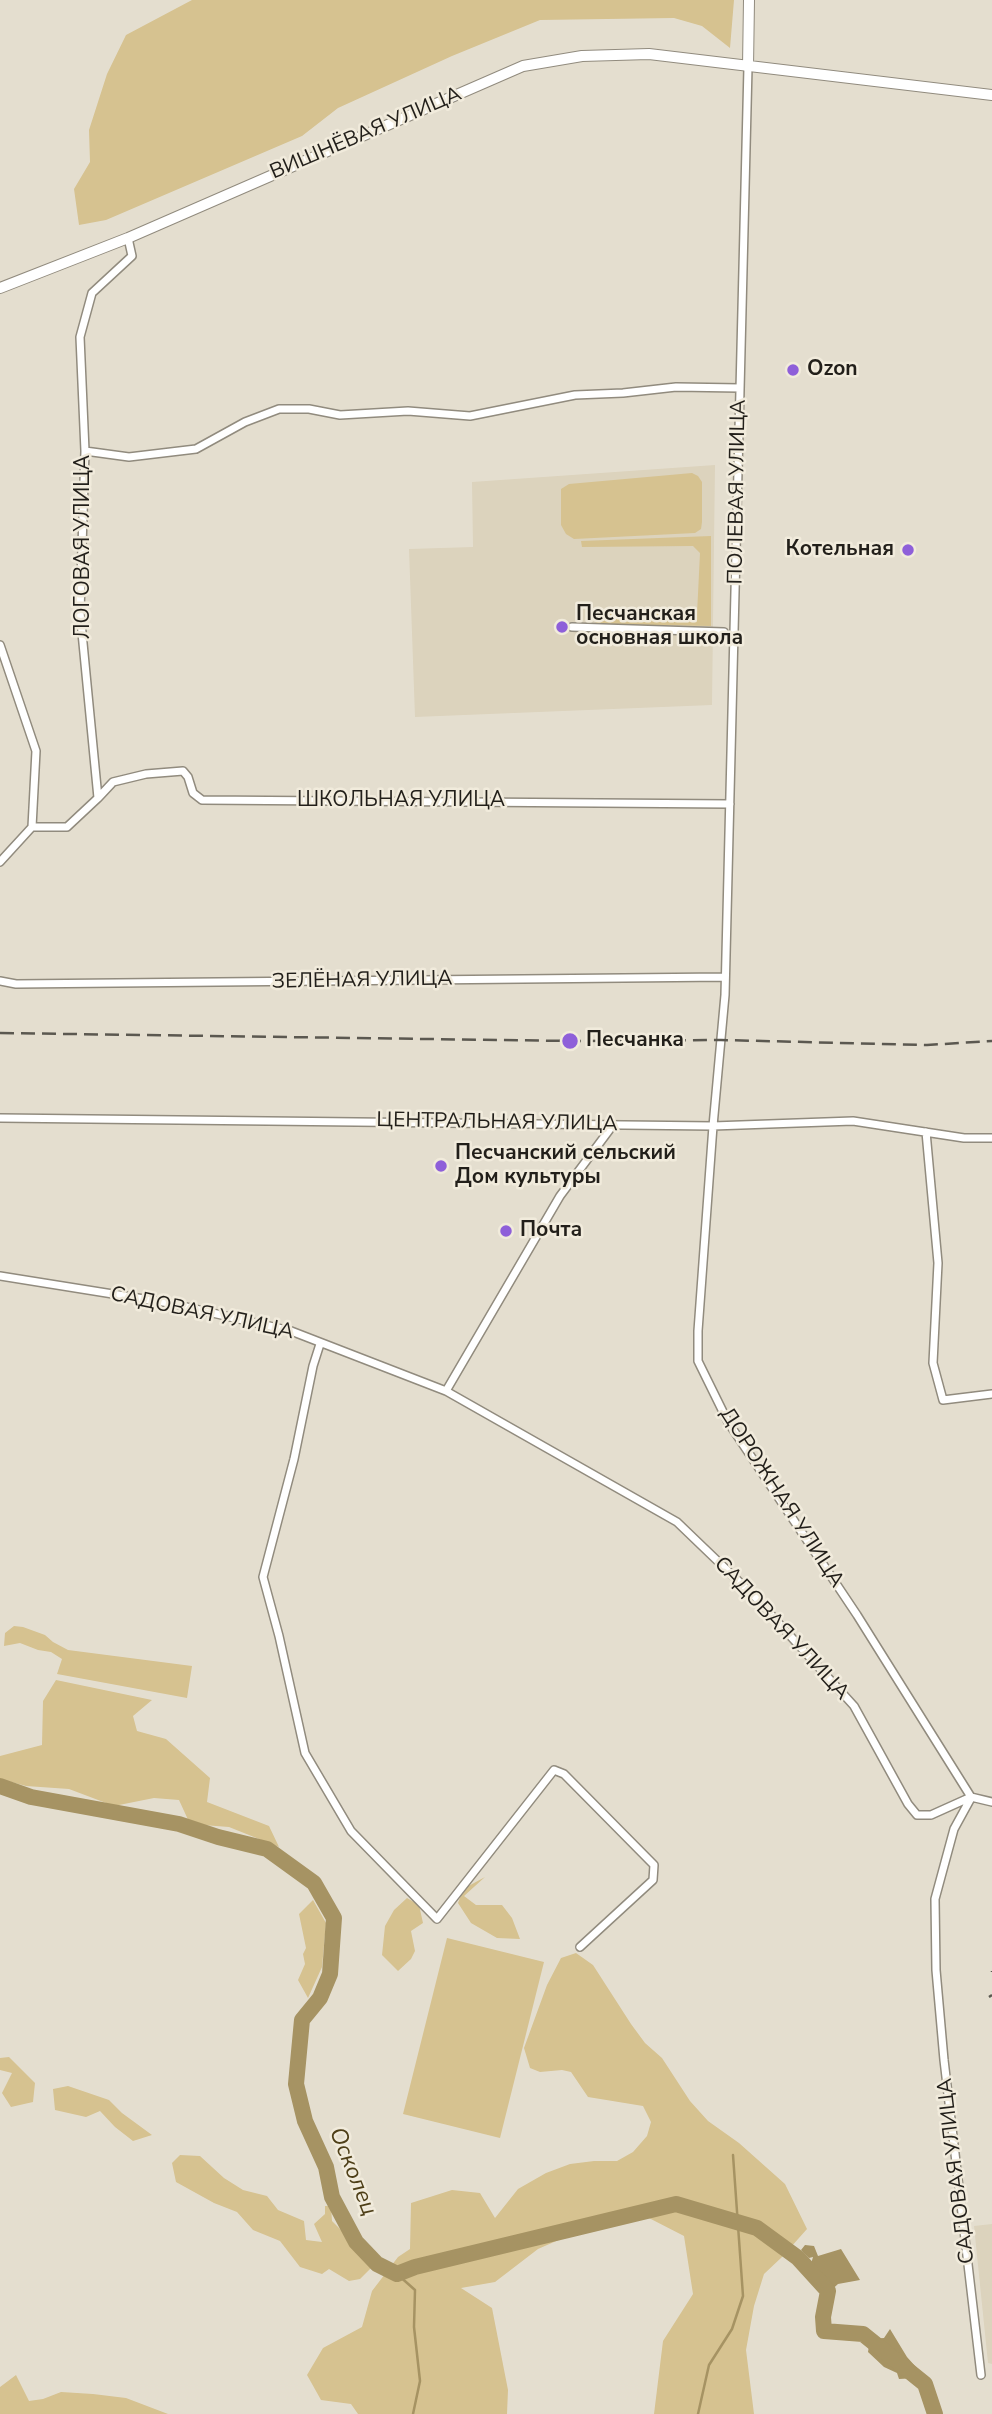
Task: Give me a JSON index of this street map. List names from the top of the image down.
{
  "streets": {
    "street": [
      "ВИШНЁВАЯ УЛИЦА",
      "ПОЛЕВАЯ УЛИЦА",
      "ЛОГОВАЯ УЛИЦА",
      "ШКОЛЬНАЯ УЛИЦА",
      "ЗЕЛЁНАЯ УЛИЦА",
      "ЦЕНТРАЛЬНАЯ УЛИЦА",
      "САДОВАЯ УЛИЦА",
      "ДОРОЖНАЯ УЛИЦА"
    ]
  },
  "crossings": [
    ["ВИШНЁВАЯ УЛИЦА", "ПОЛЕВАЯ УЛИЦА"],
    ["ВИШНЁВАЯ УЛИЦА", "ЛОГОВАЯ УЛИЦА"],
    ["ПОЛЕВАЯ УЛИЦА", "ШКОЛЬНАЯ УЛИЦА"],
    ["ПОЛЕВАЯ УЛИЦА", "ЗЕЛЁНАЯ УЛИЦА"],
    ["ПОЛЕВАЯ УЛИЦА", "ЦЕНТРАЛЬНАЯ УЛИЦА"],
    ["ПОЛЕВАЯ УЛИЦА", "ДОРОЖНАЯ УЛИЦА"],
    ["ЛОГОВАЯ УЛИЦА", "ШКОЛЬНАЯ УЛИЦА"],
    ["ЦЕНТРАЛЬНАЯ УЛИЦА", "ДОРОЖНАЯ УЛИЦА"],
    ["САДОВАЯ УЛИЦА", "ДОРОЖНАЯ УЛИЦА"]
  ],
  "water": ["Осколец"],
  "places": [
    "Ozon",
    "Котельная",
    "Песчанская основная школа",
    "Песчанка",
    "Песчанский сельский Дом культуры",
    "Почта"
  ]
}
